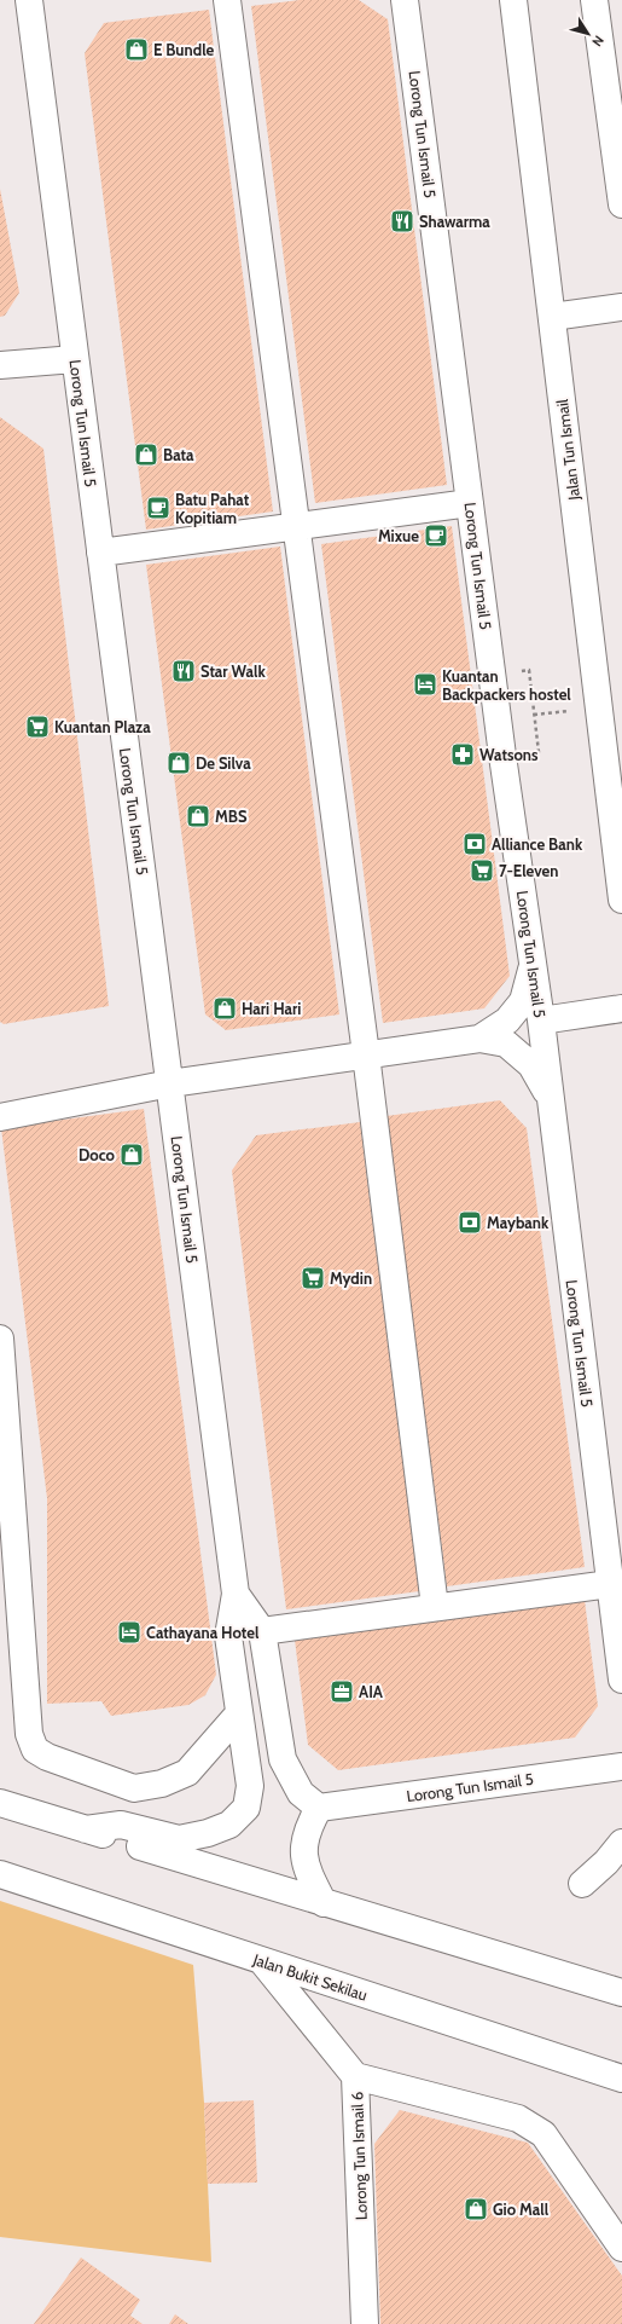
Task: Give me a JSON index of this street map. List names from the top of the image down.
{
  "streets": {
    "street": [
      "Lorong Tun Ismail 5",
      "Jalan Tun Ismail",
      "Jalan Bukit Sekilau",
      "Lorong Tun Ismail 6"
    ]
  },
  "crossings": [
    ["Jalan Bukit Sekilau", "Lorong Tun Ismail 6"]
  ],
  "places": {
    "shop": [
      "E Bundle",
      "Bata",
      "De Silva",
      "MBS",
      "Hari Hari",
      "Doco",
      "Gio Mall"
    ],
    "restaurant": ["Shawarma", "Star Walk"],
    "cafe": ["Batu Pahat Kopitiam", "Mixue"],
    "hotel": ["Kuantan Backpackers hostel", "Cathayana Hotel"],
    "supermarket": ["Kuantan Plaza", "7-Eleven", "Mydin"],
    "pharmacy": ["Watsons"],
    "bank": ["Alliance Bank", "Maybank"],
    "office": ["AIA"]
  },
  "north": "bottom right"
}
